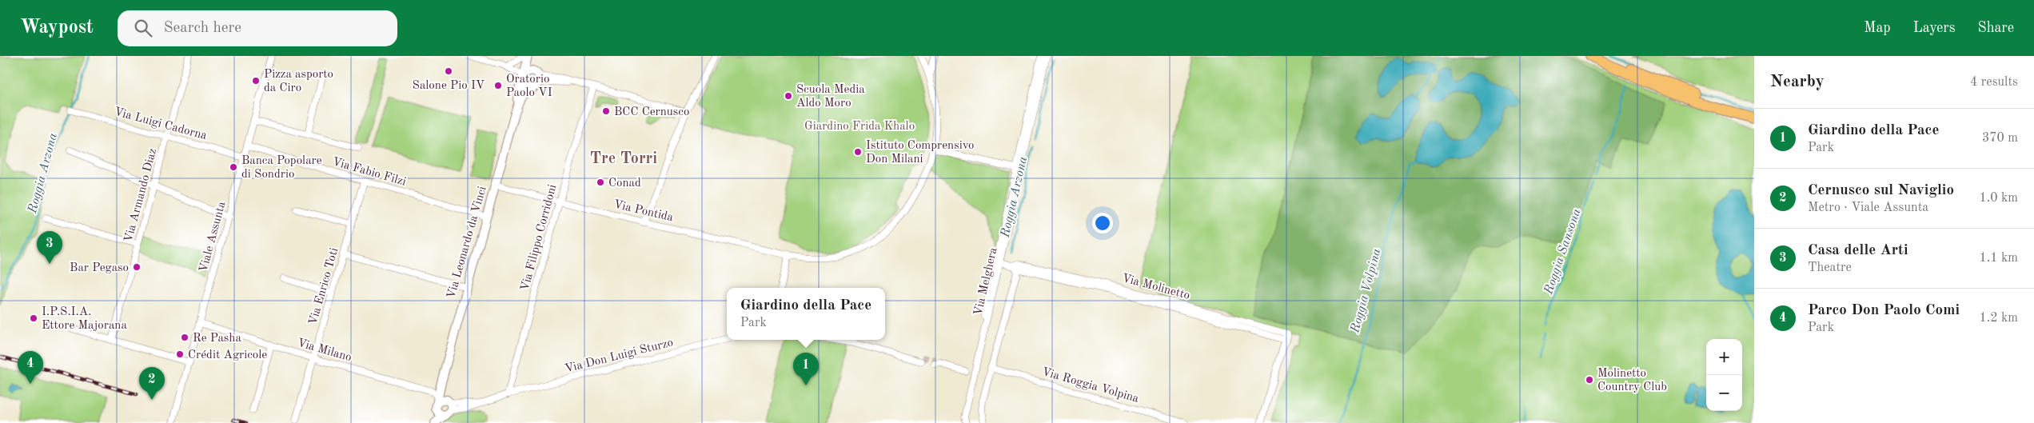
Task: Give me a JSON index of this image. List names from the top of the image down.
{
  "streets": {
    "street": [
      "Via Luigi Cadorna",
      "Via Fabio Filzi",
      "Via Armando Diaz",
      "Via Pontida",
      "Viale Assunta",
      "Via Filippo Corridoni",
      "Via Leonardo da Vinci",
      "Via Melghera",
      "Via Enrico Toti",
      "Via Molinetto",
      "Via Milano",
      "Via Don Luigi Sturzo",
      "Via Roggia Volpina"
    ]
  },
  "crossings": [
    ["Via Luigi Cadorna", "Via Armando Diaz"],
    ["Via Luigi Cadorna", "Viale Assunta"],
    ["Via Fabio Filzi", "Viale Assunta"],
    ["Via Fabio Filzi", "Via Leonardo da Vinci"],
    ["Via Fabio Filzi", "Via Enrico Toti"],
    ["Via Pontida", "Via Filippo Corridoni"],
    ["Via Pontida", "Via Leonardo da Vinci"],
    ["Viale Assunta", "Via Milano"],
    ["Via Filippo Corridoni", "Via Don Luigi Sturzo"],
    ["Via Leonardo da Vinci", "Via Milano"],
    ["Via Leonardo da Vinci", "Via Don Luigi Sturzo"],
    ["Via Melghera", "Via Molinetto"],
    ["Via Enrico Toti", "Via Milano"]
  ],
  "districts": ["Tre Torri"],
  "water": ["Roggia Arzona", "Roggia Sansona", "Roggia Volpina"],
  "parks": ["Giardino Frida Khalo"],
  "places": [
    "Salone Pio IV",
    "Pizza asporto da Ciro",
    "Oratorio Paolo VI",
    "Scuola Media Aldo Moro",
    "BCC Cernusco",
    "Istituto Comprensivo Don Milani",
    "Banca Popolare di Sondrio",
    "Conad",
    "Bar Pegaso",
    "I.P.S.I.A. Ettore Majorana",
    "Re Pasha",
    "Crédit Agricole",
    "Molinetto Country Club"
  ],
  "page": {
    "header": "Waypost",
    "search": "Search here",
    "nav": ["Map", "Layers", "Share"],
    "heading": ["Nearby", "4 results"],
    "list": [
      {
        "mark": "1",
        "name": "Giardino della Pace",
        "note": "Park",
        "value": "370 m"
      },
      {
        "mark": "2",
        "name": "Cernusco sul Naviglio",
        "note": "Metro · Viale Assunta",
        "value": "1.0 km"
      },
      {
        "mark": "3",
        "name": "Casa delle Arti",
        "note": "Theatre",
        "value": "1.1 km"
      },
      {
        "mark": "4",
        "name": "Parco Don Paolo Comi",
        "note": "Park",
        "value": "1.2 km"
      }
    ],
    "pins": [
      "3",
      "4",
      "1",
      "2"
    ],
    "popup": ["Giardino della Pace", "Park"],
    "map_buttons": ["+", "−"]
  }
}
